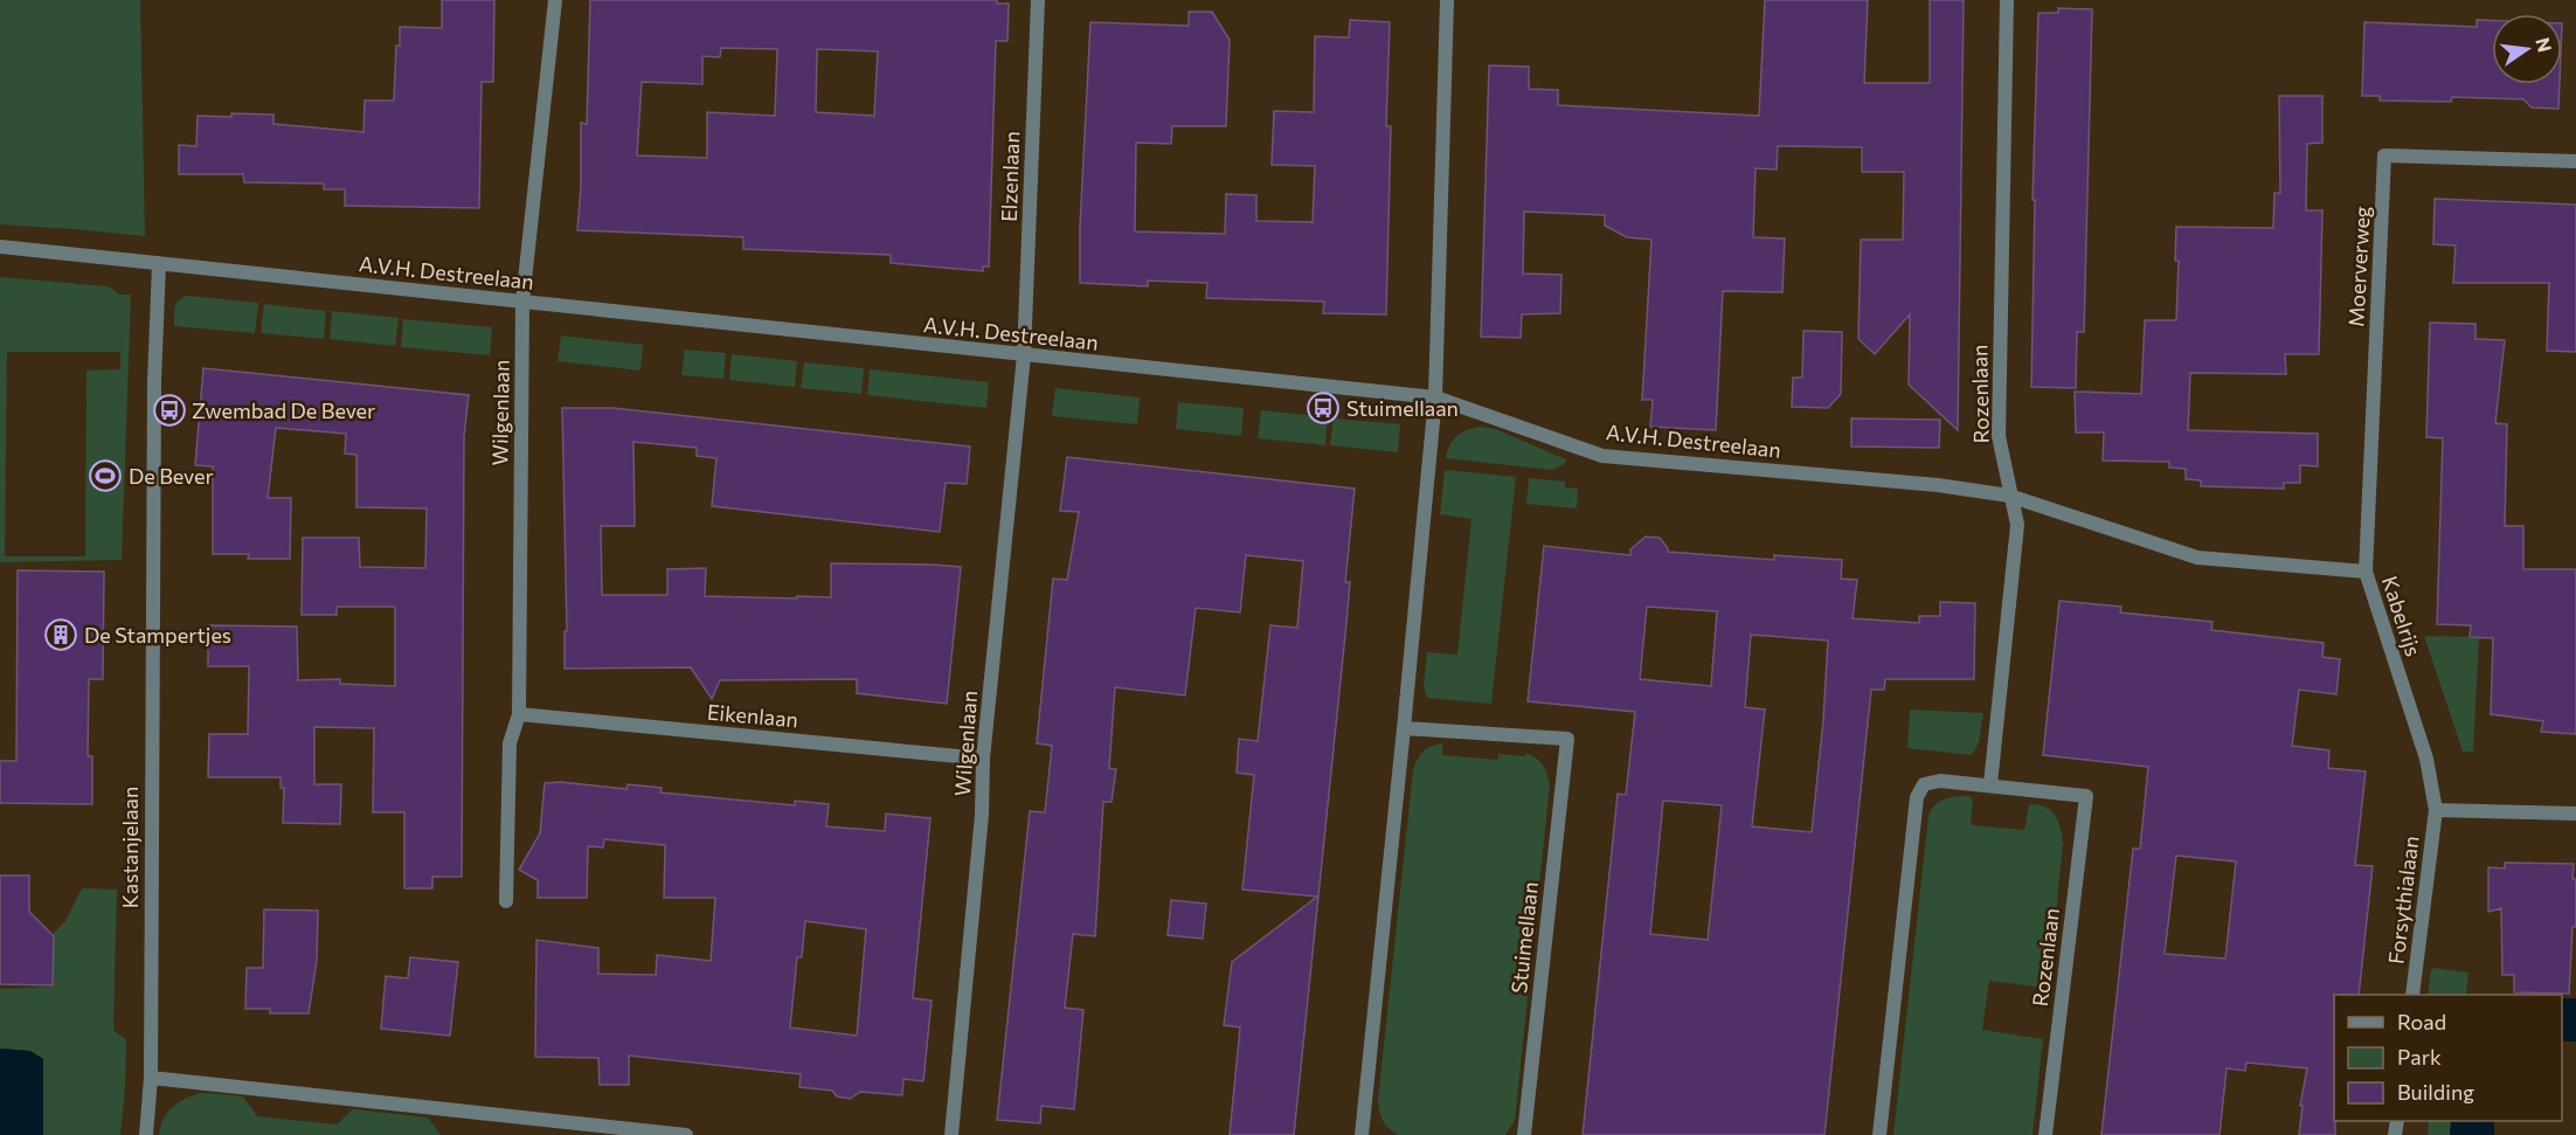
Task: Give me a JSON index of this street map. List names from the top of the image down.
{
  "streets": {
    "street": [
      "Elzenlaan",
      "Moerverweg",
      "A.V.H. Destreelaan",
      "Rozenlaan",
      "Wilgenlaan",
      "Kabelrijs",
      "Eikenlaan",
      "Kastanjelaan",
      "Forsythialaan",
      "Stuimellaan"
    ]
  },
  "crossings": [
    ["Elzenlaan", "A.V.H. Destreelaan"],
    ["Elzenlaan", "Wilgenlaan"],
    ["Moerverweg", "Kabelrijs"],
    ["A.V.H. Destreelaan", "Rozenlaan"],
    ["A.V.H. Destreelaan", "Wilgenlaan"],
    ["A.V.H. Destreelaan", "Kabelrijs"],
    ["A.V.H. Destreelaan", "Kastanjelaan"],
    ["Rozenlaan", "Kabelrijs"],
    ["Wilgenlaan", "Eikenlaan"],
    ["Kabelrijs", "Forsythialaan"]
  ],
  "places": {
    "bus stop": ["Stuimellaan", "Zwembad De Bever"],
    "sports": ["De Bever"],
    "building": ["De Stampertjes"]
  },
  "legend": ["Road", "Park", "Building"],
  "north": "right"
}
